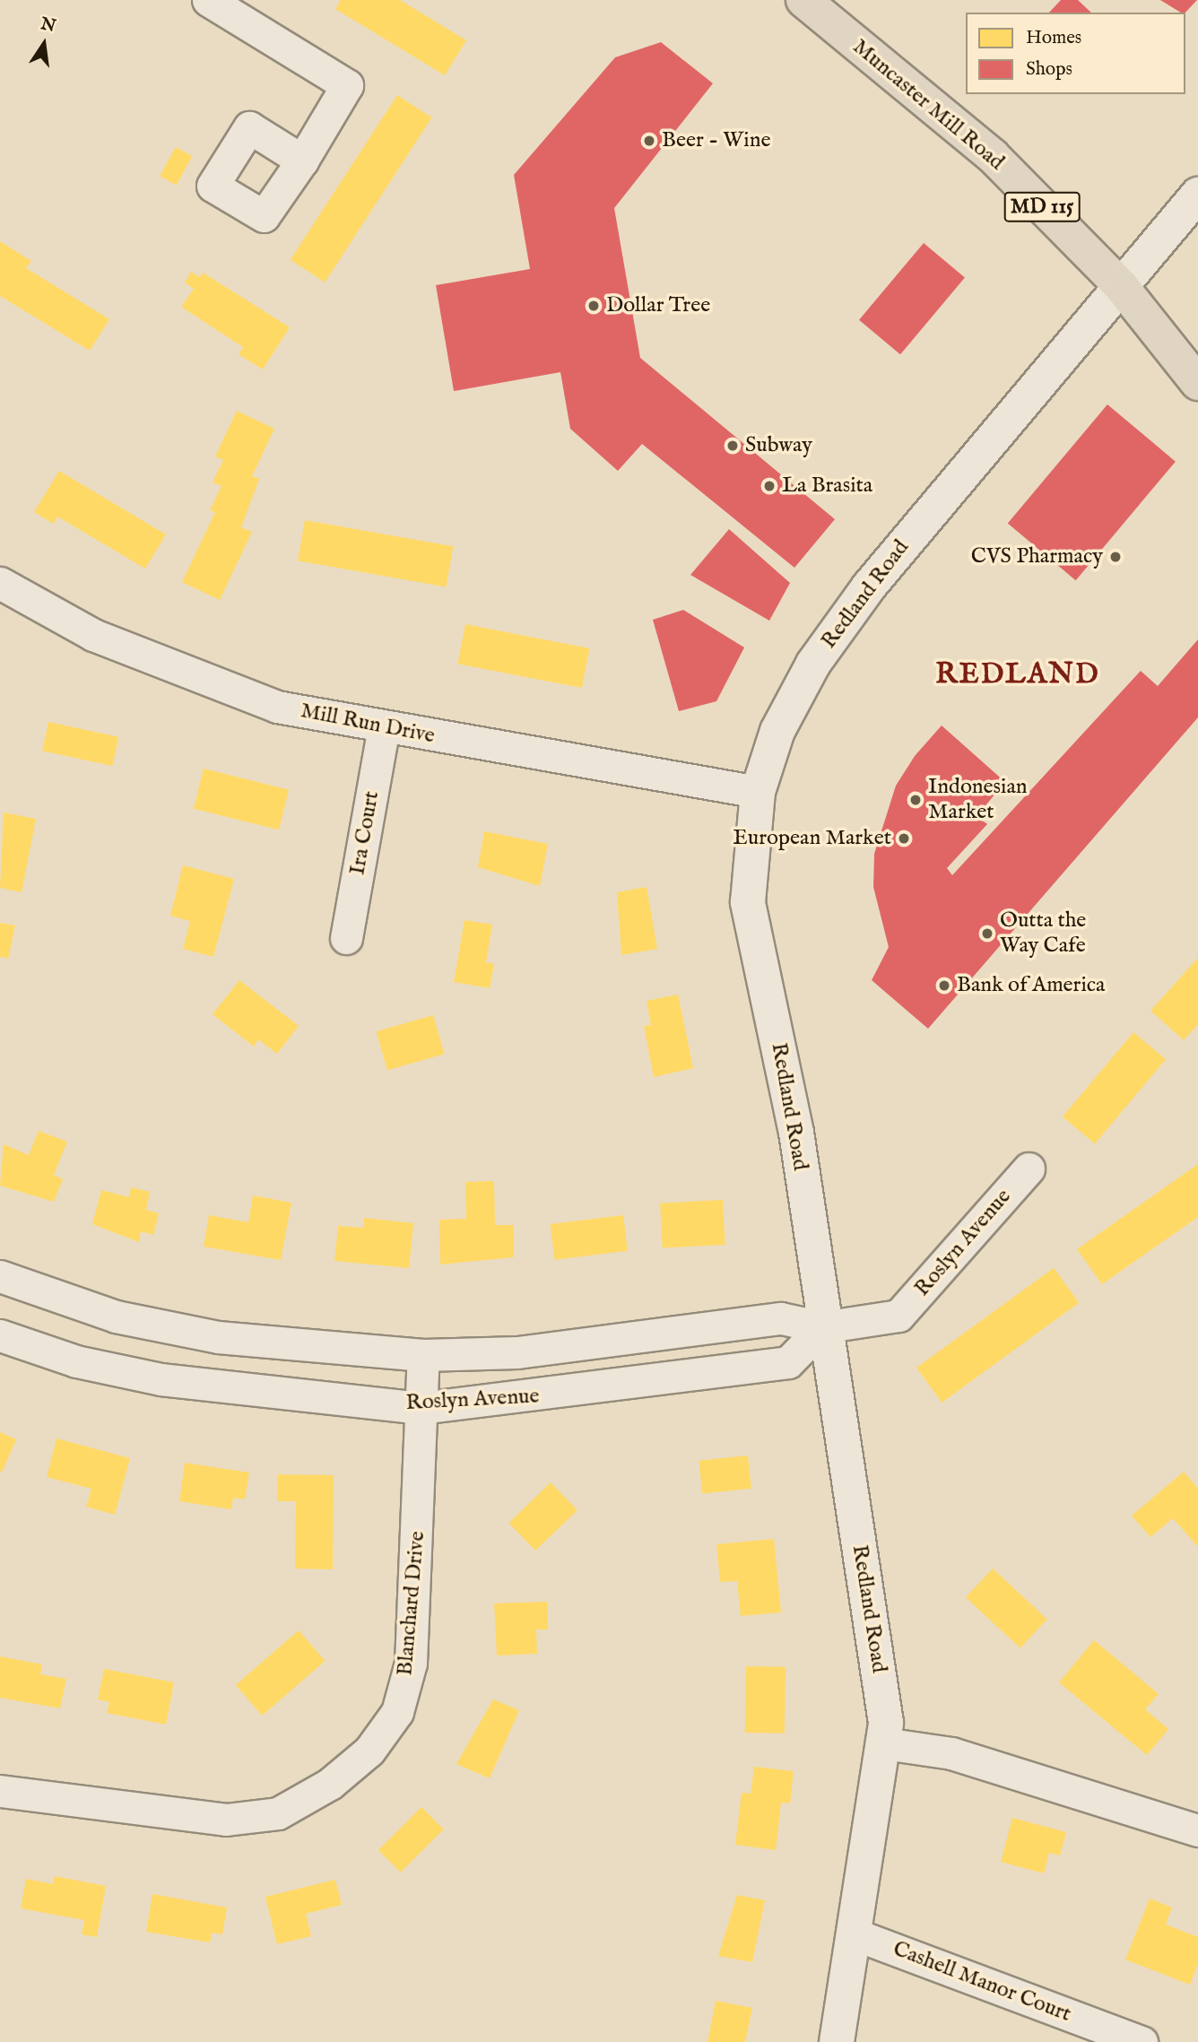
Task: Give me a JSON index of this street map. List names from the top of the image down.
{
  "streets": {
    "main road": ["Muncaster Mill Road", "MD 115", "Redland Road"],
    "street": [
      "Mill Run Drive",
      "Ira Court",
      "Roslyn Avenue",
      "Blanchard Drive",
      "Cashell Manor Court"
    ]
  },
  "crossings": [
    ["Muncaster Mill Road", "Redland Road"],
    ["Redland Road", "Mill Run Drive"],
    ["Redland Road", "Roslyn Avenue"],
    ["Redland Road", "Cashell Manor Court"],
    ["Mill Run Drive", "Ira Court"],
    ["Roslyn Avenue", "Blanchard Drive"]
  ],
  "districts": ["REDLAND"],
  "places": [
    "Beer - Wine",
    "Dollar Tree",
    "Subway",
    "La Brasita",
    "CVS Pharmacy",
    "Indonesian Market",
    "European Market",
    "Outta the Way Cafe",
    "Bank of America"
  ],
  "legend": ["Homes", "Shops"],
  "north": "top"
}
